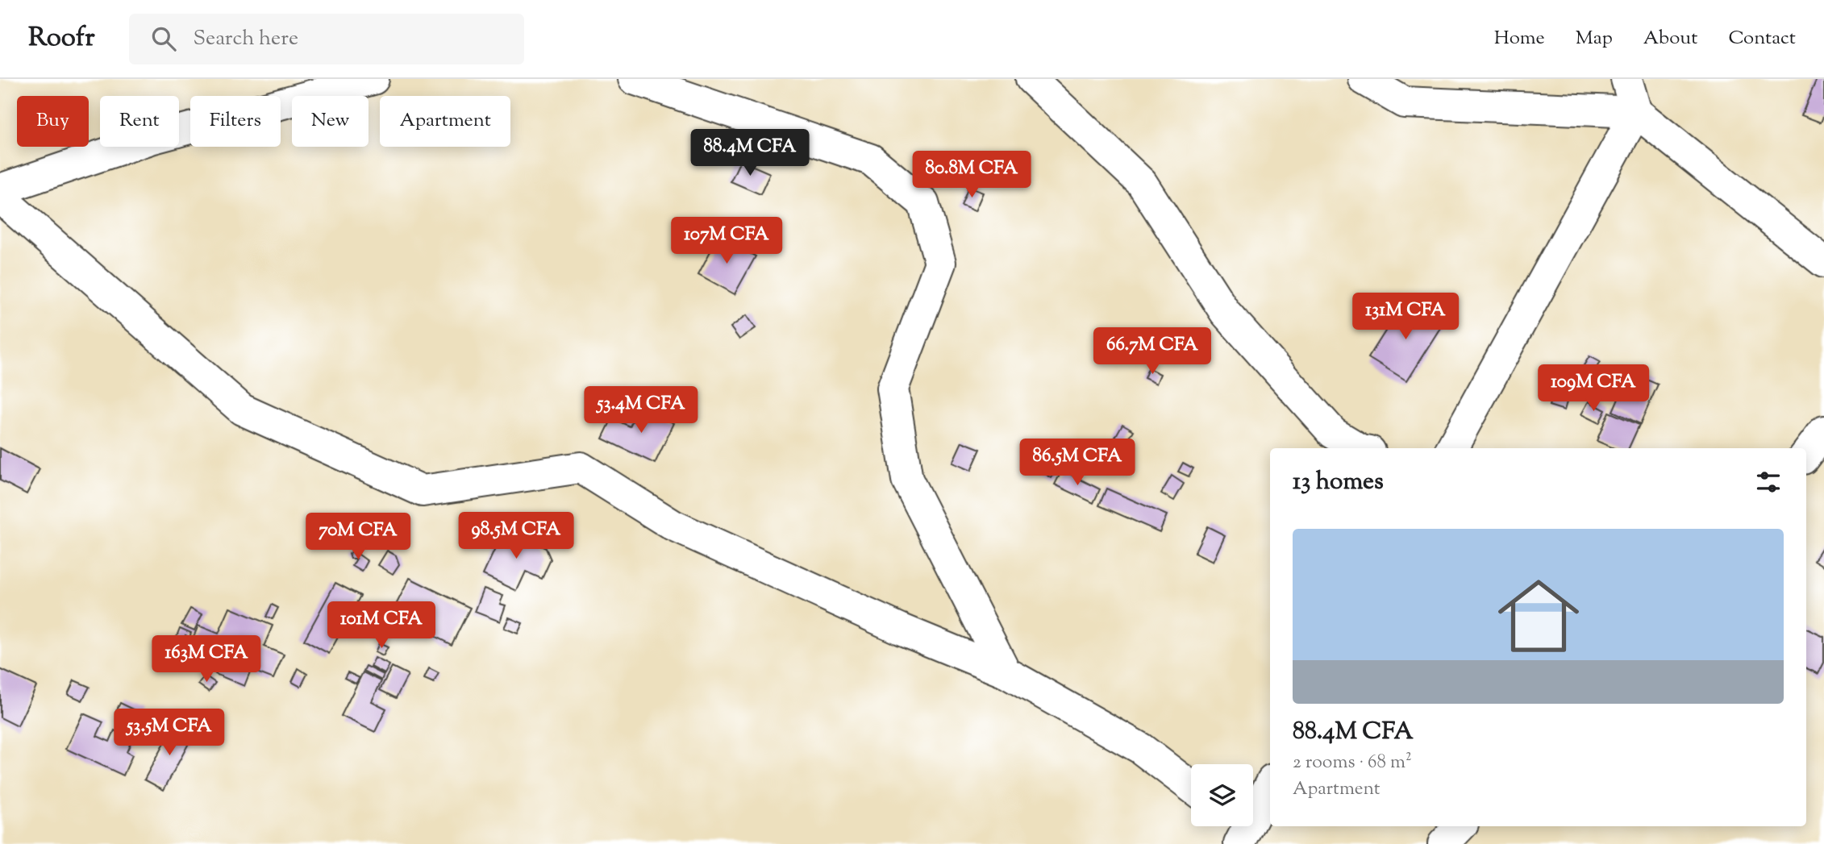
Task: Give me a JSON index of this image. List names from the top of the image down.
{
  "page": {
    "header": "Roofr",
    "search": "Search here",
    "nav": [
      "Home",
      "Map",
      "About",
      "Contact"
    ],
    "chip": [
      "Buy",
      "Rent",
      "Filters",
      "New",
      "Apartment"
    ],
    "price": [
      "88.4M CFA",
      "80.8M CFA",
      "107M CFA",
      "131M CFA",
      "66.7M CFA",
      "109M CFA",
      "53.4M CFA",
      "86.5M CFA",
      "98.5M CFA",
      "70M CFA",
      "101M CFA",
      "163M CFA",
      "53.5M CFA"
    ],
    "heading": "13 homes",
    "list": [
      {
        "name": "88.4M CFA",
        "note": "2 rooms · 68 m² · Apartment"
      }
    ]
  }
}
